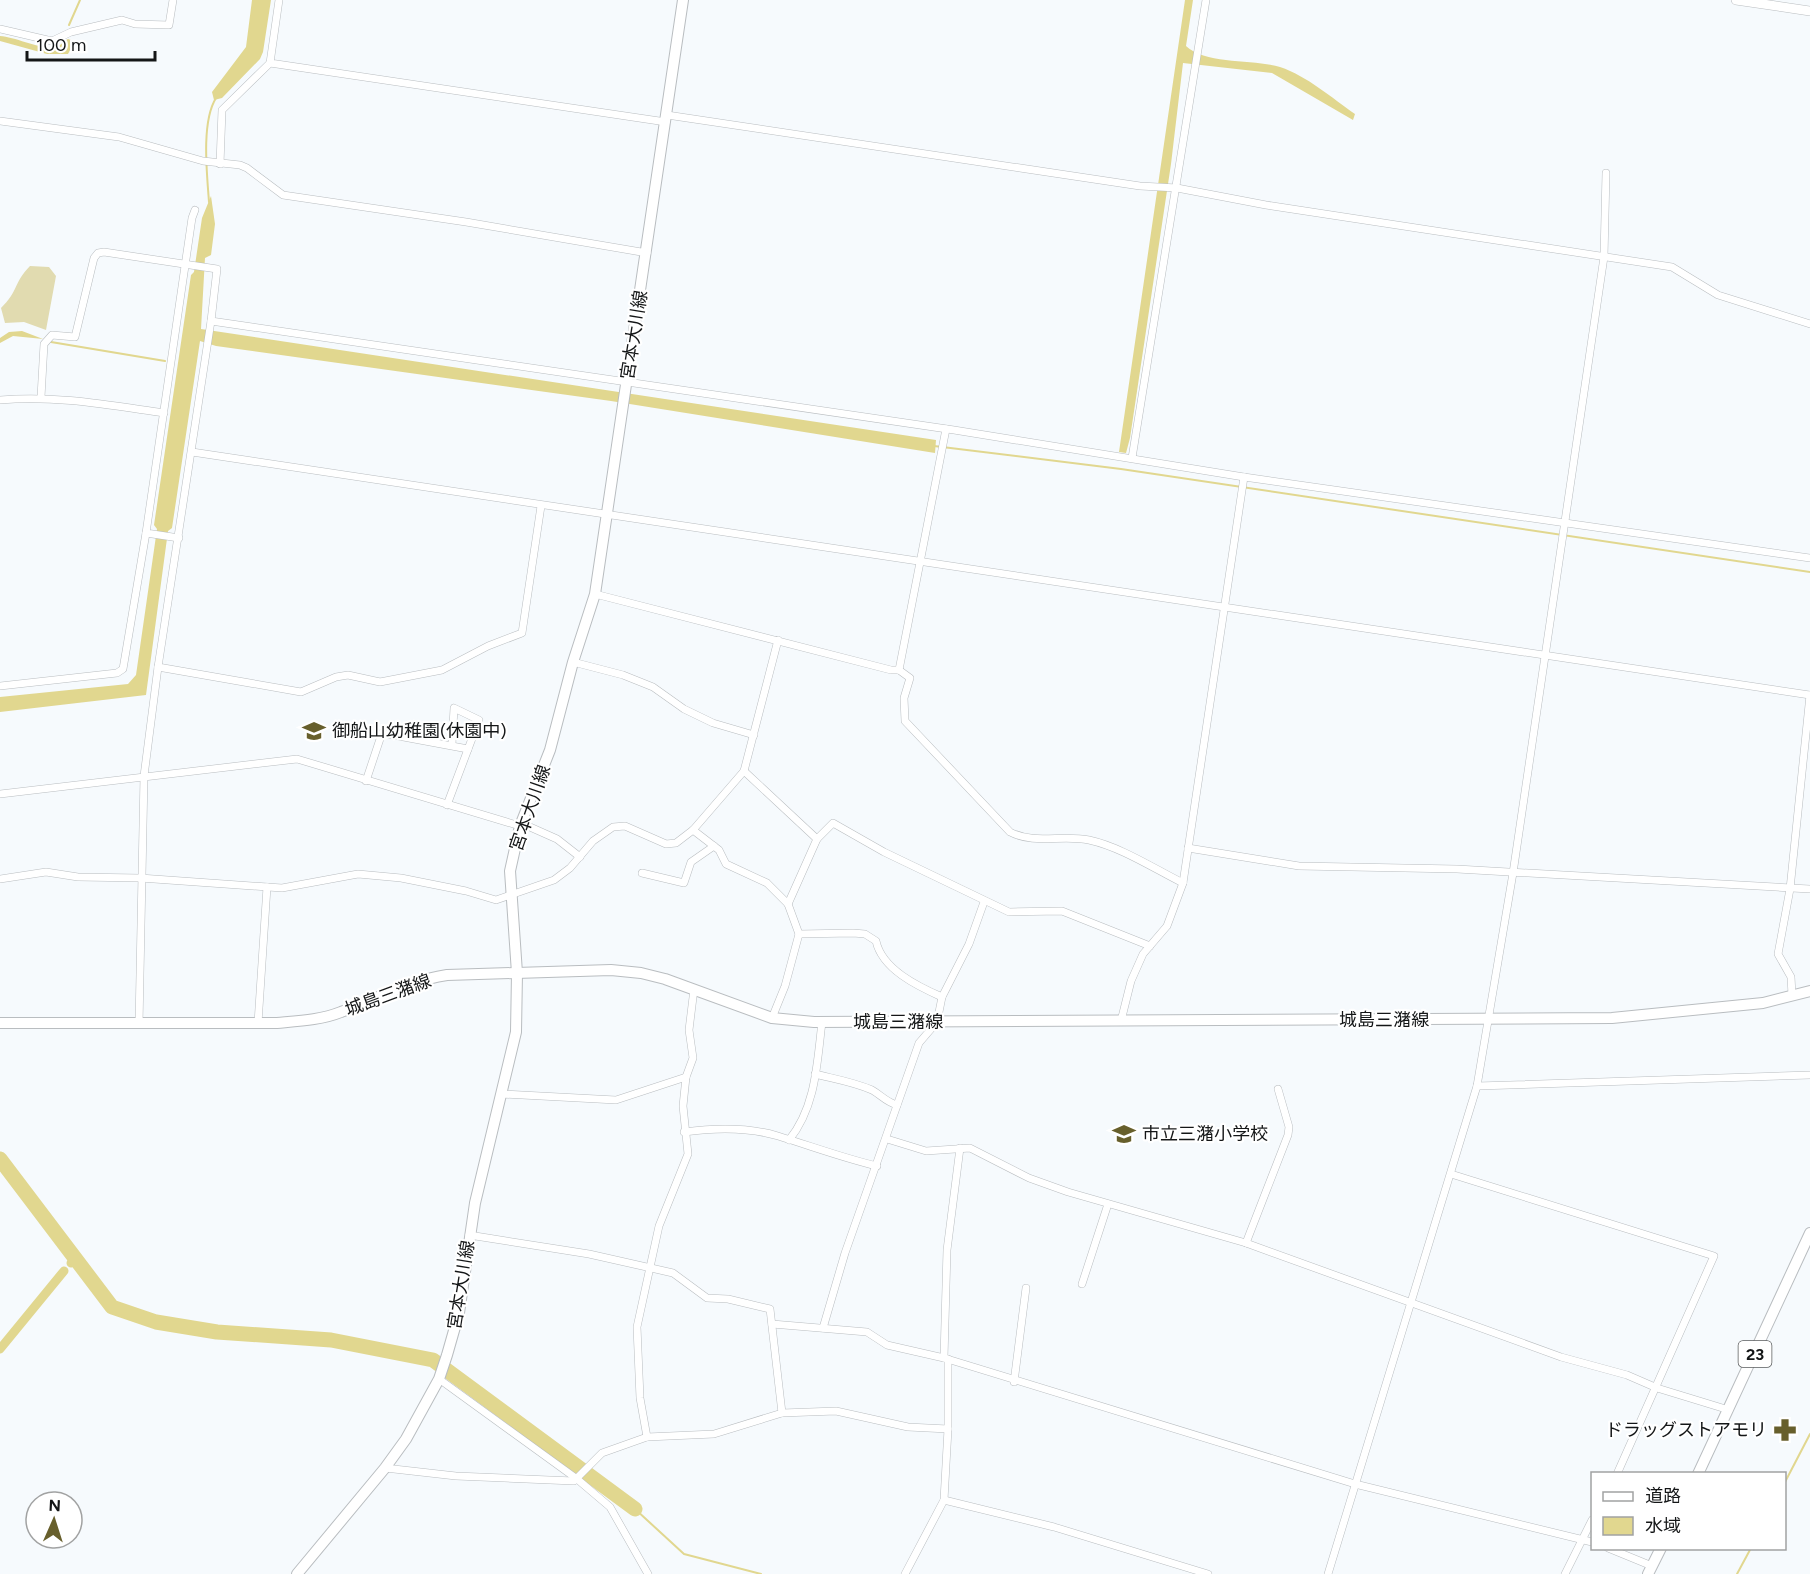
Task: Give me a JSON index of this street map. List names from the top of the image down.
{
  "streets": {
    "main road": ["宮本大川線", "城島三潴線", "23"]
  },
  "crossings": [
    ["宮本大川線", "城島三潴線"]
  ],
  "places": {
    "school or university": ["御船山幼稚園(休園中)", "市立三潴小学校"],
    "pharmacy": ["ドラッグストアモリ"]
  },
  "legend": ["道路", "水域"],
  "scale_bar": "100 m",
  "north": "top"
}
